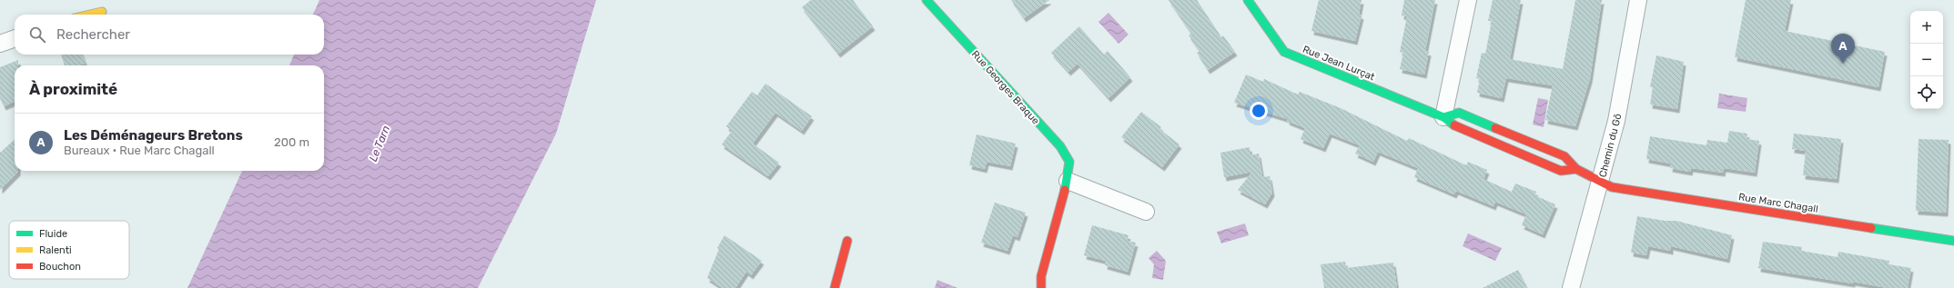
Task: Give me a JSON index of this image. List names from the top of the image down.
{
  "streets": {
    "street": [
      "Rue Jean Lurçat",
      "Rue Georges Braque",
      "Chemin du Gô",
      "Rue Marc Chagall"
    ]
  },
  "crossings": [
    ["Rue Jean Lurçat", "Chemin du Gô"],
    ["Rue Jean Lurçat", "Rue Marc Chagall"],
    ["Chemin du Gô", "Rue Marc Chagall"]
  ],
  "water": ["Le Tarn"],
  "legend": ["Fluide", "Ralenti", "Bouchon"],
  "page": {
    "map_buttons": ["+", "−"],
    "search": "Rechercher",
    "pins": "A",
    "heading": "À proximité",
    "list": [
      {
        "mark": "A",
        "name": "Les Déménageurs Bretons",
        "note": "Bureaux · Rue Marc Chagall",
        "value": "200 m"
      }
    ]
  }
}
